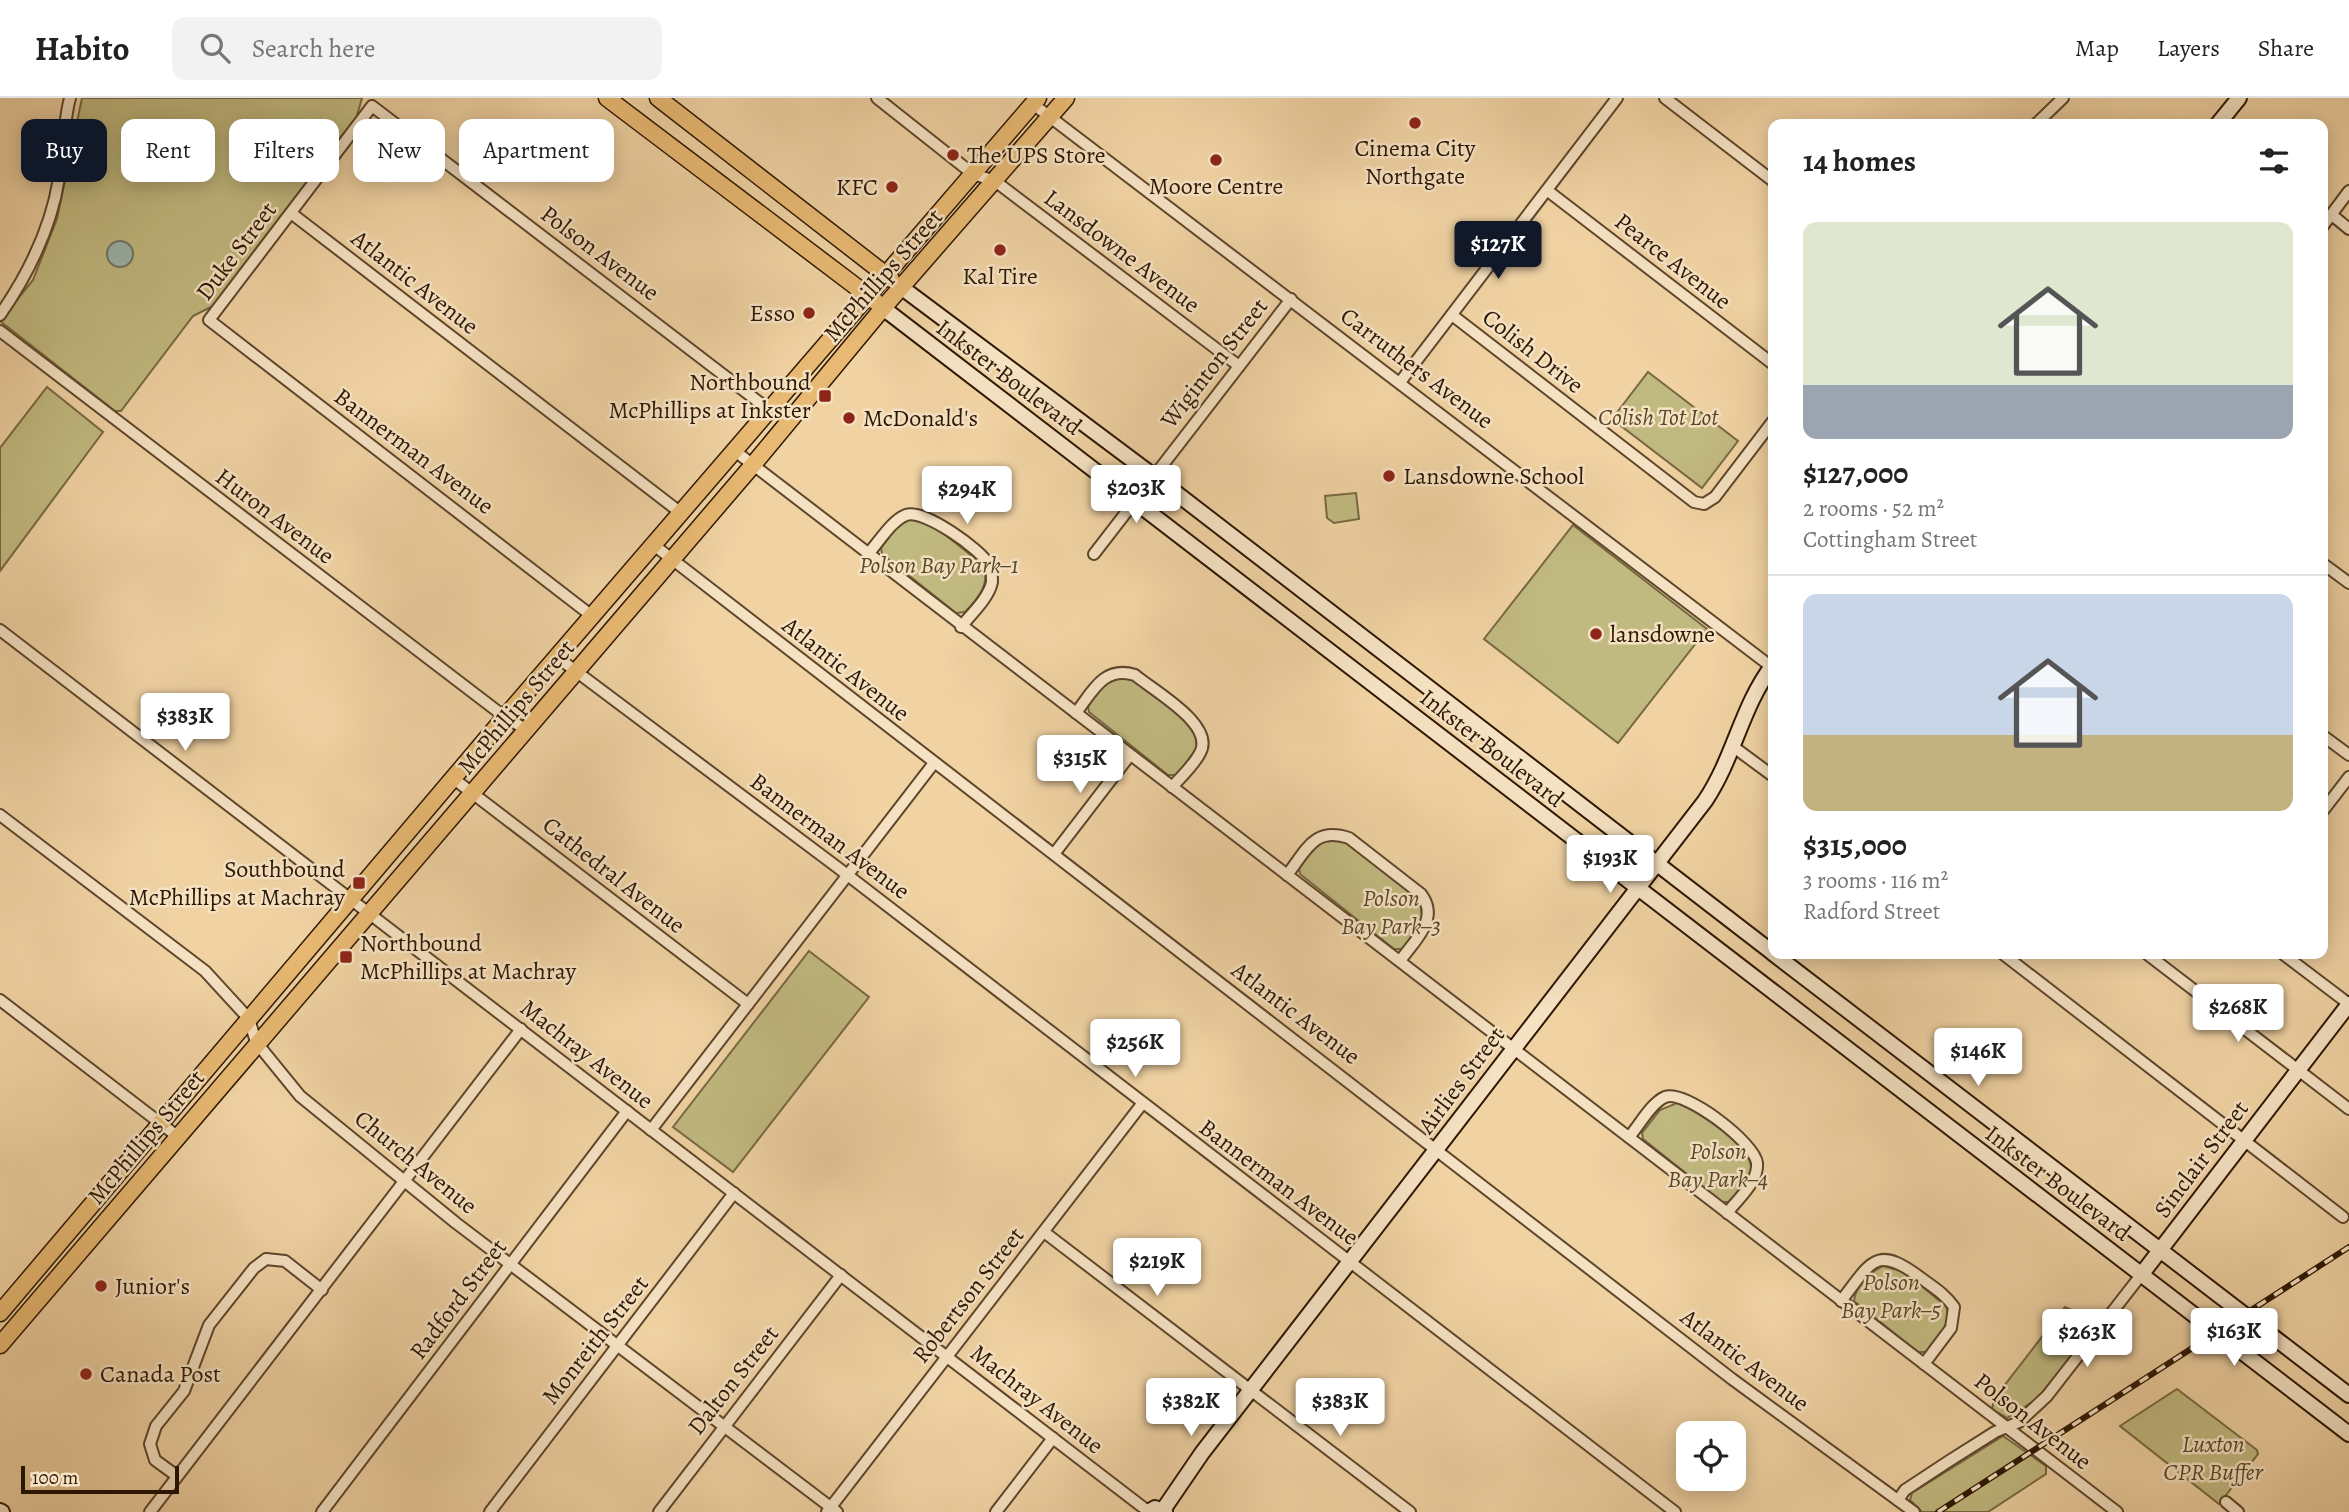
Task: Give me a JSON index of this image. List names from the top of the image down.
{
  "streets": {
    "main road": [
      "McPhillips Street",
      "Inkster Boulevard",
      "Airlies Street",
      "Sinclair Street"
    ],
    "street": [
      "Duke Street",
      "Lansdowne Avenue",
      "Polson Avenue",
      "Pearce Avenue",
      "Atlantic Avenue",
      "Colish Drive",
      "Wiginton Street",
      "Carruthers Avenue",
      "Bannerman Avenue",
      "Huron Avenue",
      "Cathedral Avenue",
      "Machray Avenue",
      "Church Avenue",
      "Robertson Street",
      "Radford Street",
      "Monreith Street",
      "Dalton Street"
    ]
  },
  "crossings": [
    ["Duke Street", "Polson Avenue"],
    ["Duke Street", "Atlantic Avenue"],
    ["Duke Street", "Bannerman Avenue"],
    ["Lansdowne Avenue", "McPhillips Street"],
    ["Lansdowne Avenue", "Wiginton Street"],
    ["Polson Avenue", "McPhillips Street"],
    ["Polson Avenue", "Airlies Street"],
    ["Polson Avenue", "Sinclair Street"],
    ["McPhillips Street", "Atlantic Avenue"],
    ["McPhillips Street", "Carruthers Avenue"],
    ["McPhillips Street", "Inkster Boulevard"],
    ["McPhillips Street", "Bannerman Avenue"],
    ["McPhillips Street", "Huron Avenue"],
    ["McPhillips Street", "Cathedral Avenue"],
    ["McPhillips Street", "Machray Avenue"],
    ["McPhillips Street", "Church Avenue"],
    ["Atlantic Avenue", "Airlies Street"],
    ["Atlantic Avenue", "Sinclair Street"],
    ["Wiginton Street", "Carruthers Avenue"],
    ["Wiginton Street", "Inkster Boulevard"],
    ["Inkster Boulevard", "Airlies Street"],
    ["Inkster Boulevard", "Sinclair Street"],
    ["Bannerman Avenue", "Airlies Street"],
    ["Bannerman Avenue", "Robertson Street"],
    ["Machray Avenue", "Airlies Street"],
    ["Machray Avenue", "Robertson Street"],
    ["Machray Avenue", "Radford Street"],
    ["Machray Avenue", "Monreith Street"],
    ["Machray Avenue", "Dalton Street"],
    ["Church Avenue", "Robertson Street"],
    ["Church Avenue", "Radford Street"],
    ["Church Avenue", "Monreith Street"],
    ["Church Avenue", "Dalton Street"]
  ],
  "parks": [
    "Colish Tot Lot",
    "Polson Bay Park–1",
    "Polson Bay Park–3",
    "Polson Bay Park–4",
    "Polson Bay Park–5",
    "Luxton CPR Buffer"
  ],
  "places": {
    "other": [
      "Cinema City Northgate",
      "The UPS Store",
      "Moore Centre",
      "KFC",
      "Kal Tire",
      "Esso",
      "McDonald's",
      "Lansdowne School",
      "lansdowne",
      "Junior's",
      "Canada Post"
    ],
    "transit": ["Northbound McPhillips at Inkster", "Southbound McPhillips at Machray", "Northbound McPhillips at Machray"]
  },
  "scale_bar": "100 m",
  "page": {
    "header": "Habito",
    "search": "Search here",
    "nav": ["Map", "Layers", "Share"],
    "chip": [
      "Buy",
      "Rent",
      "Filters",
      "New",
      "Apartment"
    ],
    "heading": "14 homes",
    "list": [
      {
        "name": "$127,000",
        "note": "2 rooms · 52 m² · Cottingham Street"
      },
      {
        "name": "$315,000",
        "note": "3 rooms · 116 m² · Radford Street"
      }
    ],
    "price": [
      "$127K",
      "$203K",
      "$294K",
      "$383K",
      "$315K",
      "$193K",
      "$268K",
      "$256K",
      "$146K",
      "$219K",
      "$163K",
      "$263K",
      "$382K",
      "$383K"
    ],
    "scale": "100 m"
  }
}
